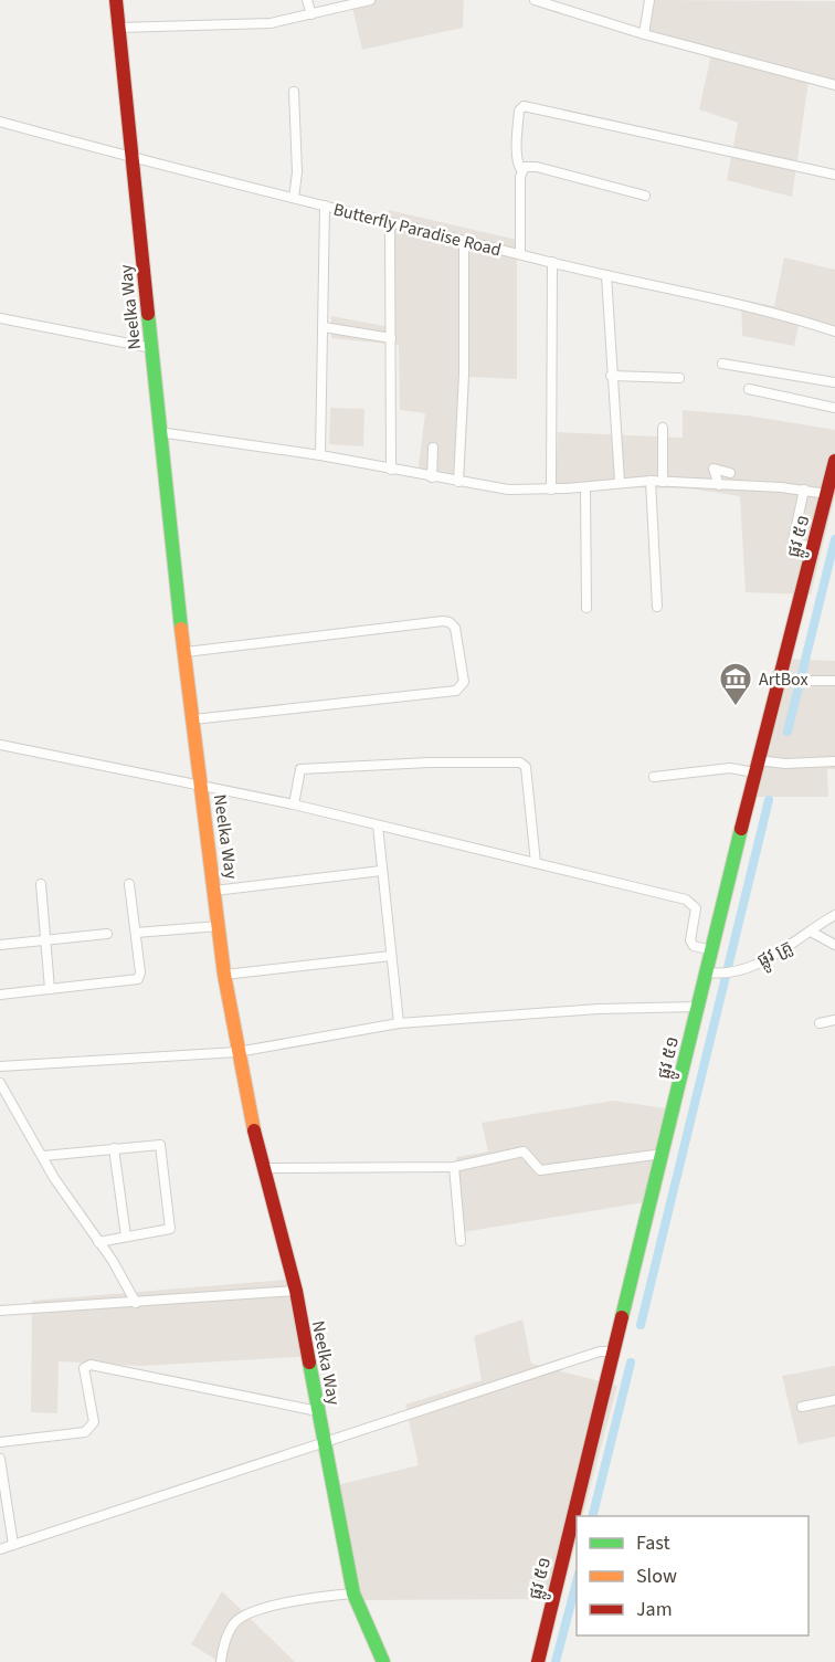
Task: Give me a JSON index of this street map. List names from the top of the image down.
{
  "streets": {
    "street": [
      "Butterfly Paradise Road",
      "Neelka Way",
      "ផ្លូវ ៥១",
      "ផ្លូវ គ្រូ"
    ]
  },
  "crossings": [
    ["Butterfly Paradise Road", "Neelka Way"],
    ["ផ្លូវ ៥១", "ផ្លូវ គ្រូ"]
  ],
  "places": {
    "museum": ["ArtBox"]
  },
  "legend": ["Fast", "Slow", "Jam"]
}
